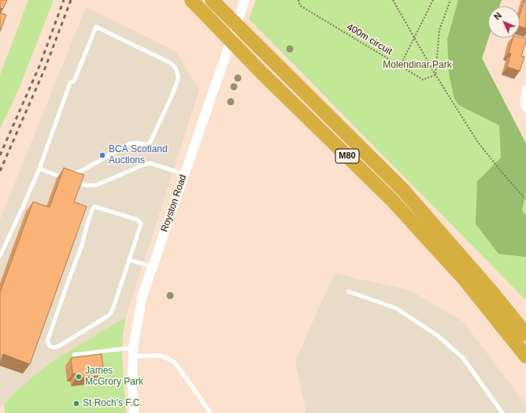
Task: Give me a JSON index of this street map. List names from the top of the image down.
{
  "streets": {
    "highway": ["M80"],
    "street": ["Royston Road"],
    "path": ["400m circuit"]
  },
  "parks": ["Molendinar Park"],
  "places": ["BCA Scotland Auctions", "James McGrory Park", "St Roch's F.C."],
  "north": "top left"
}
